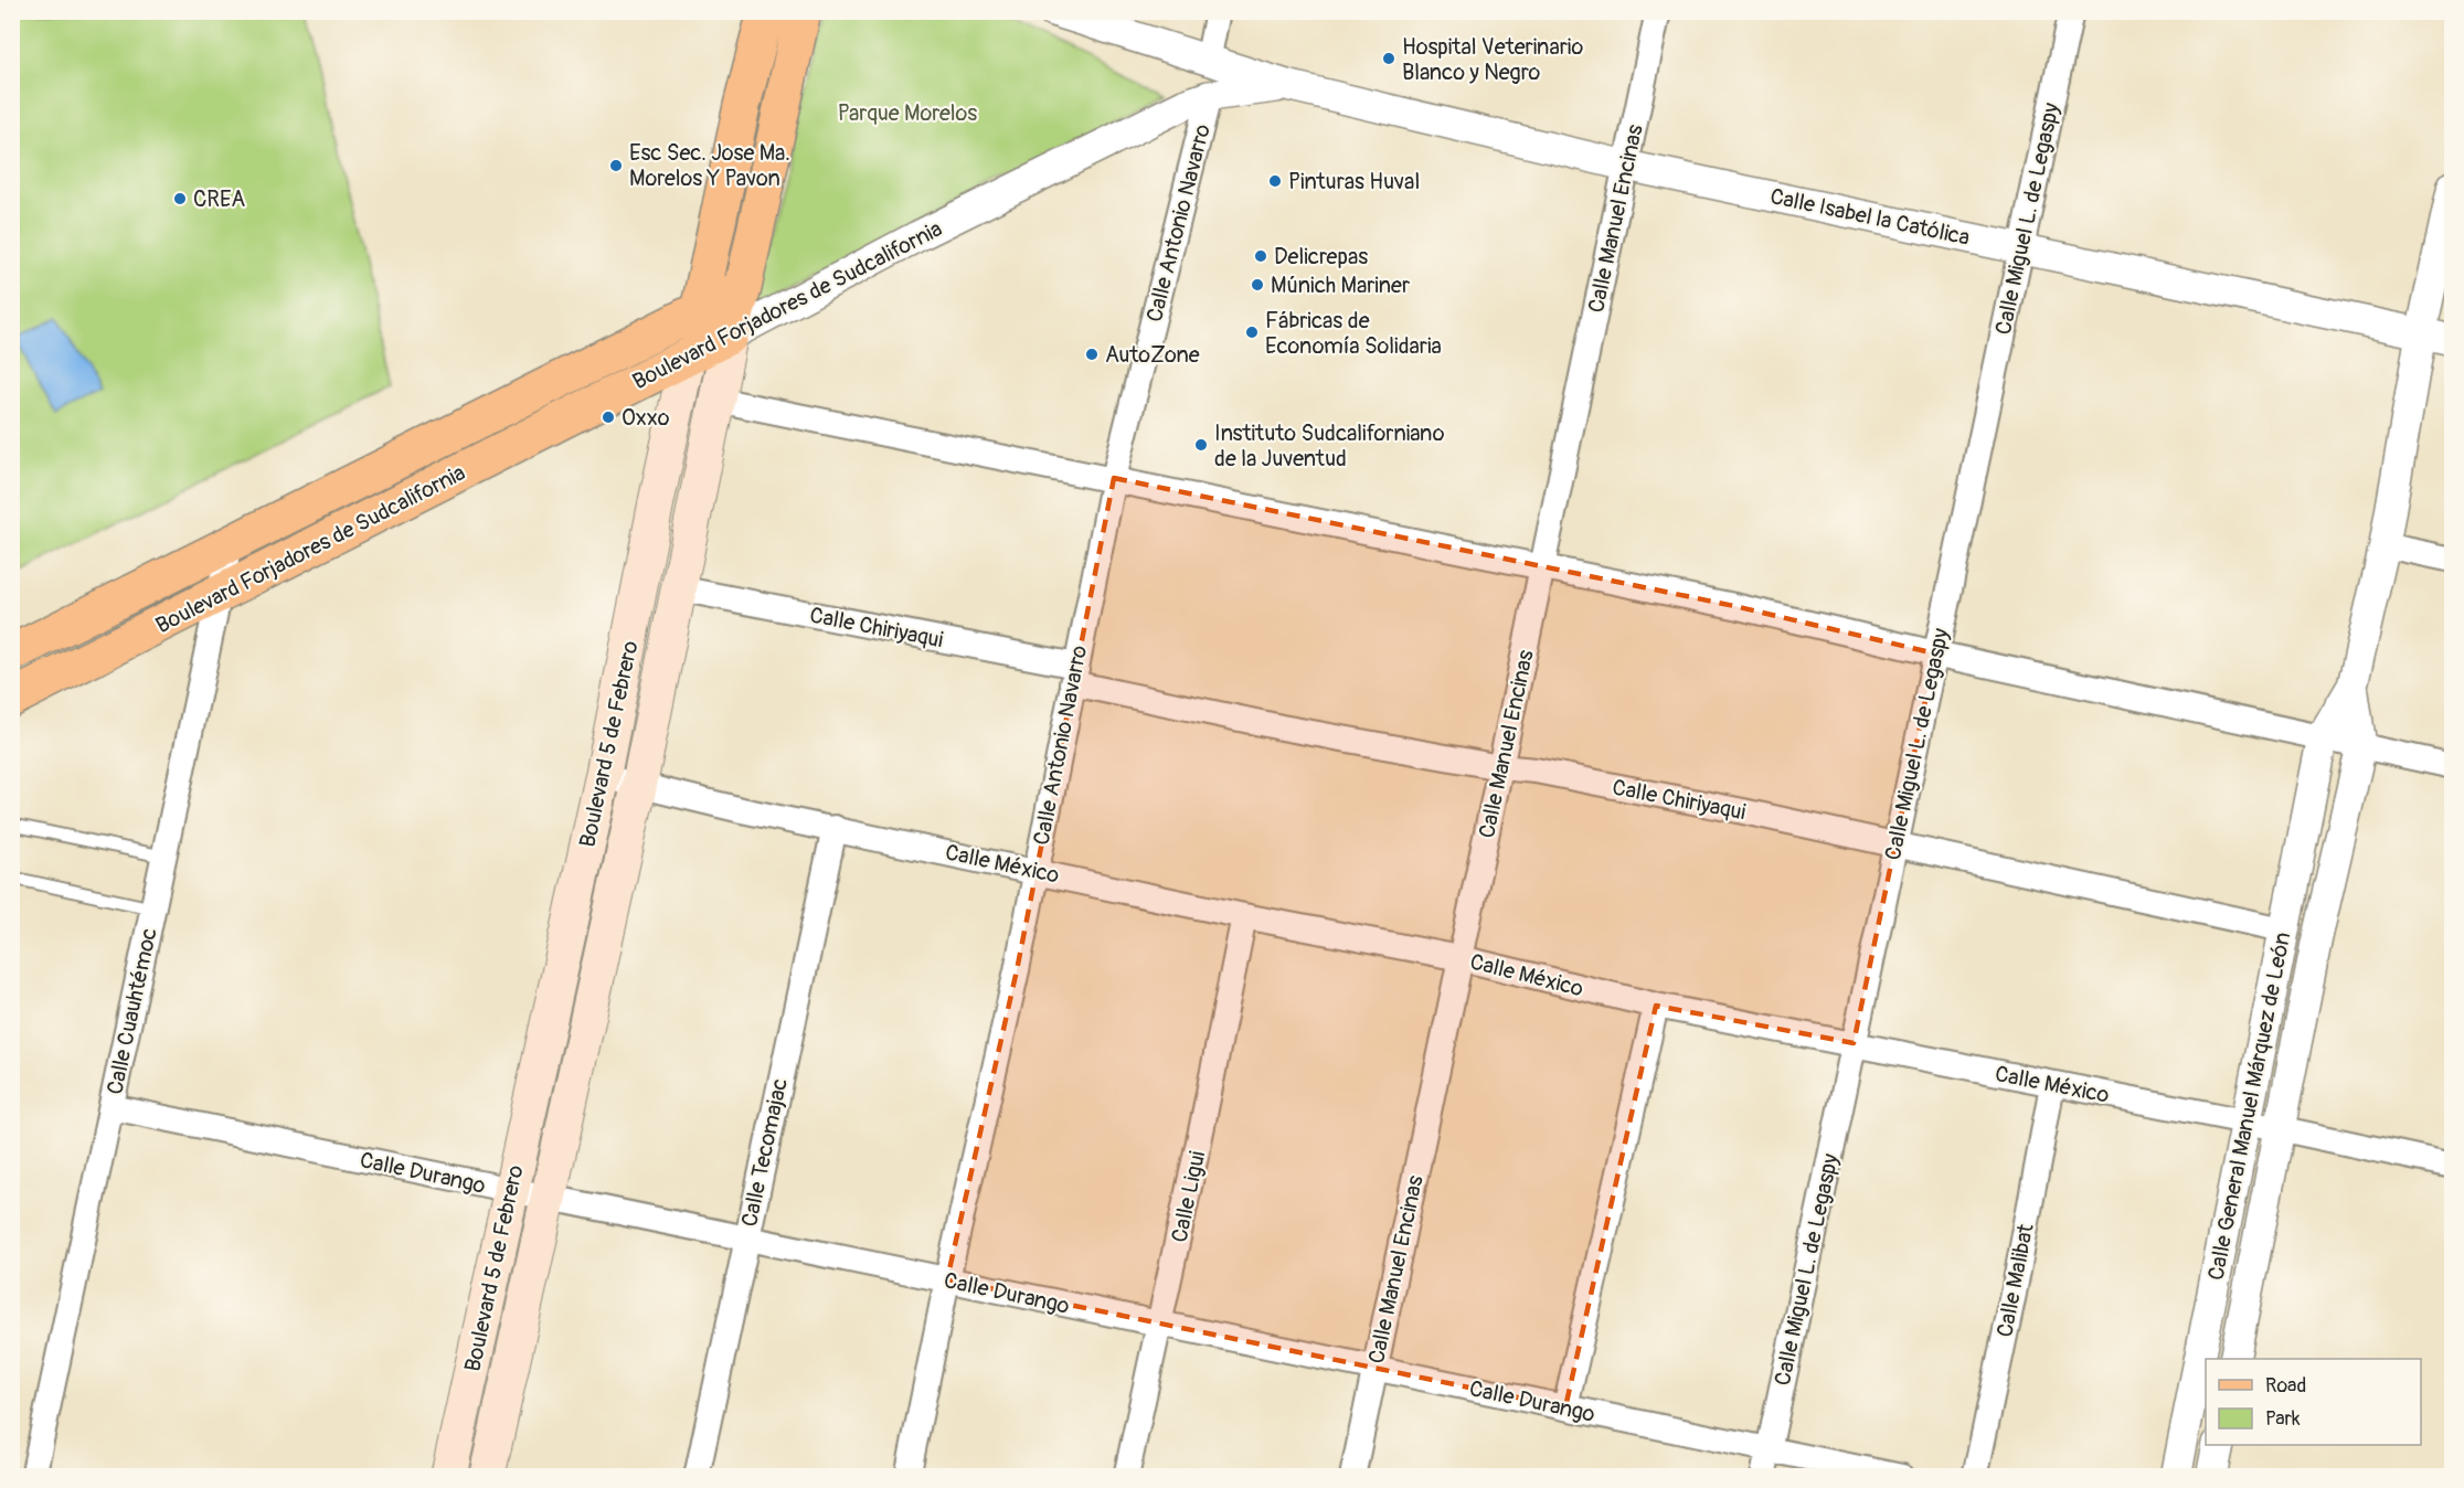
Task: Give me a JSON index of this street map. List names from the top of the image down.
{
  "streets": {
    "main road": ["Boulevard Forjadores de Sudcalifornia", "Boulevard 5 de Febrero"],
    "street": [
      "Calle Isabel la Católica",
      "Calle Manuel Encinas",
      "Calle Miguel L. de Legaspy",
      "Calle Antonio Navarro",
      "Calle Chiriyaqui",
      "Calle México",
      "Calle Cuauhtémoc",
      "Calle General Manuel Márquez de León",
      "Calle Tecomajac",
      "Calle Durango",
      "Calle Ligui",
      "Calle Malibat"
    ]
  },
  "crossings": [
    ["Calle Isabel la Católica", "Calle Manuel Encinas"],
    ["Calle Isabel la Católica", "Calle Miguel L. de Legaspy"],
    ["Calle Isabel la Católica", "Boulevard Forjadores de Sudcalifornia"],
    ["Calle Manuel Encinas", "Calle Chiriyaqui"],
    ["Calle Manuel Encinas", "Calle México"],
    ["Calle Manuel Encinas", "Calle Durango"],
    ["Calle Miguel L. de Legaspy", "Calle Chiriyaqui"],
    ["Calle Miguel L. de Legaspy", "Calle México"],
    ["Calle Miguel L. de Legaspy", "Calle Durango"],
    ["Calle Antonio Navarro", "Boulevard Forjadores de Sudcalifornia"],
    ["Calle Antonio Navarro", "Calle Chiriyaqui"],
    ["Calle Antonio Navarro", "Calle México"],
    ["Calle Antonio Navarro", "Calle Durango"],
    ["Boulevard Forjadores de Sudcalifornia", "Boulevard 5 de Febrero"],
    ["Boulevard Forjadores de Sudcalifornia", "Calle Cuauhtémoc"],
    ["Calle Chiriyaqui", "Boulevard 5 de Febrero"],
    ["Calle Chiriyaqui", "Calle General Manuel Márquez de León"],
    ["Boulevard 5 de Febrero", "Calle México"],
    ["Boulevard 5 de Febrero", "Calle Durango"],
    ["Calle México", "Calle General Manuel Márquez de León"],
    ["Calle México", "Calle Tecomajac"],
    ["Calle México", "Calle Ligui"],
    ["Calle México", "Calle Malibat"],
    ["Calle Cuauhtémoc", "Calle Durango"],
    ["Calle Tecomajac", "Calle Durango"],
    ["Calle Durango", "Calle Ligui"]
  ],
  "parks": ["Parque Morelos"],
  "places": [
    "Hospital Veterinario Blanco y Negro",
    "Esc Sec. Jose Ma. Morelos Y Pavon",
    "Pinturas Huval",
    "CREA",
    "Delicrepas",
    "Múnich Mariner",
    "Fábricas de Economía Solidaria",
    "AutoZone",
    "Oxxo",
    "Instituto Sudcaliforniano de la Juventud"
  ],
  "legend": ["Road", "Park"]
}
